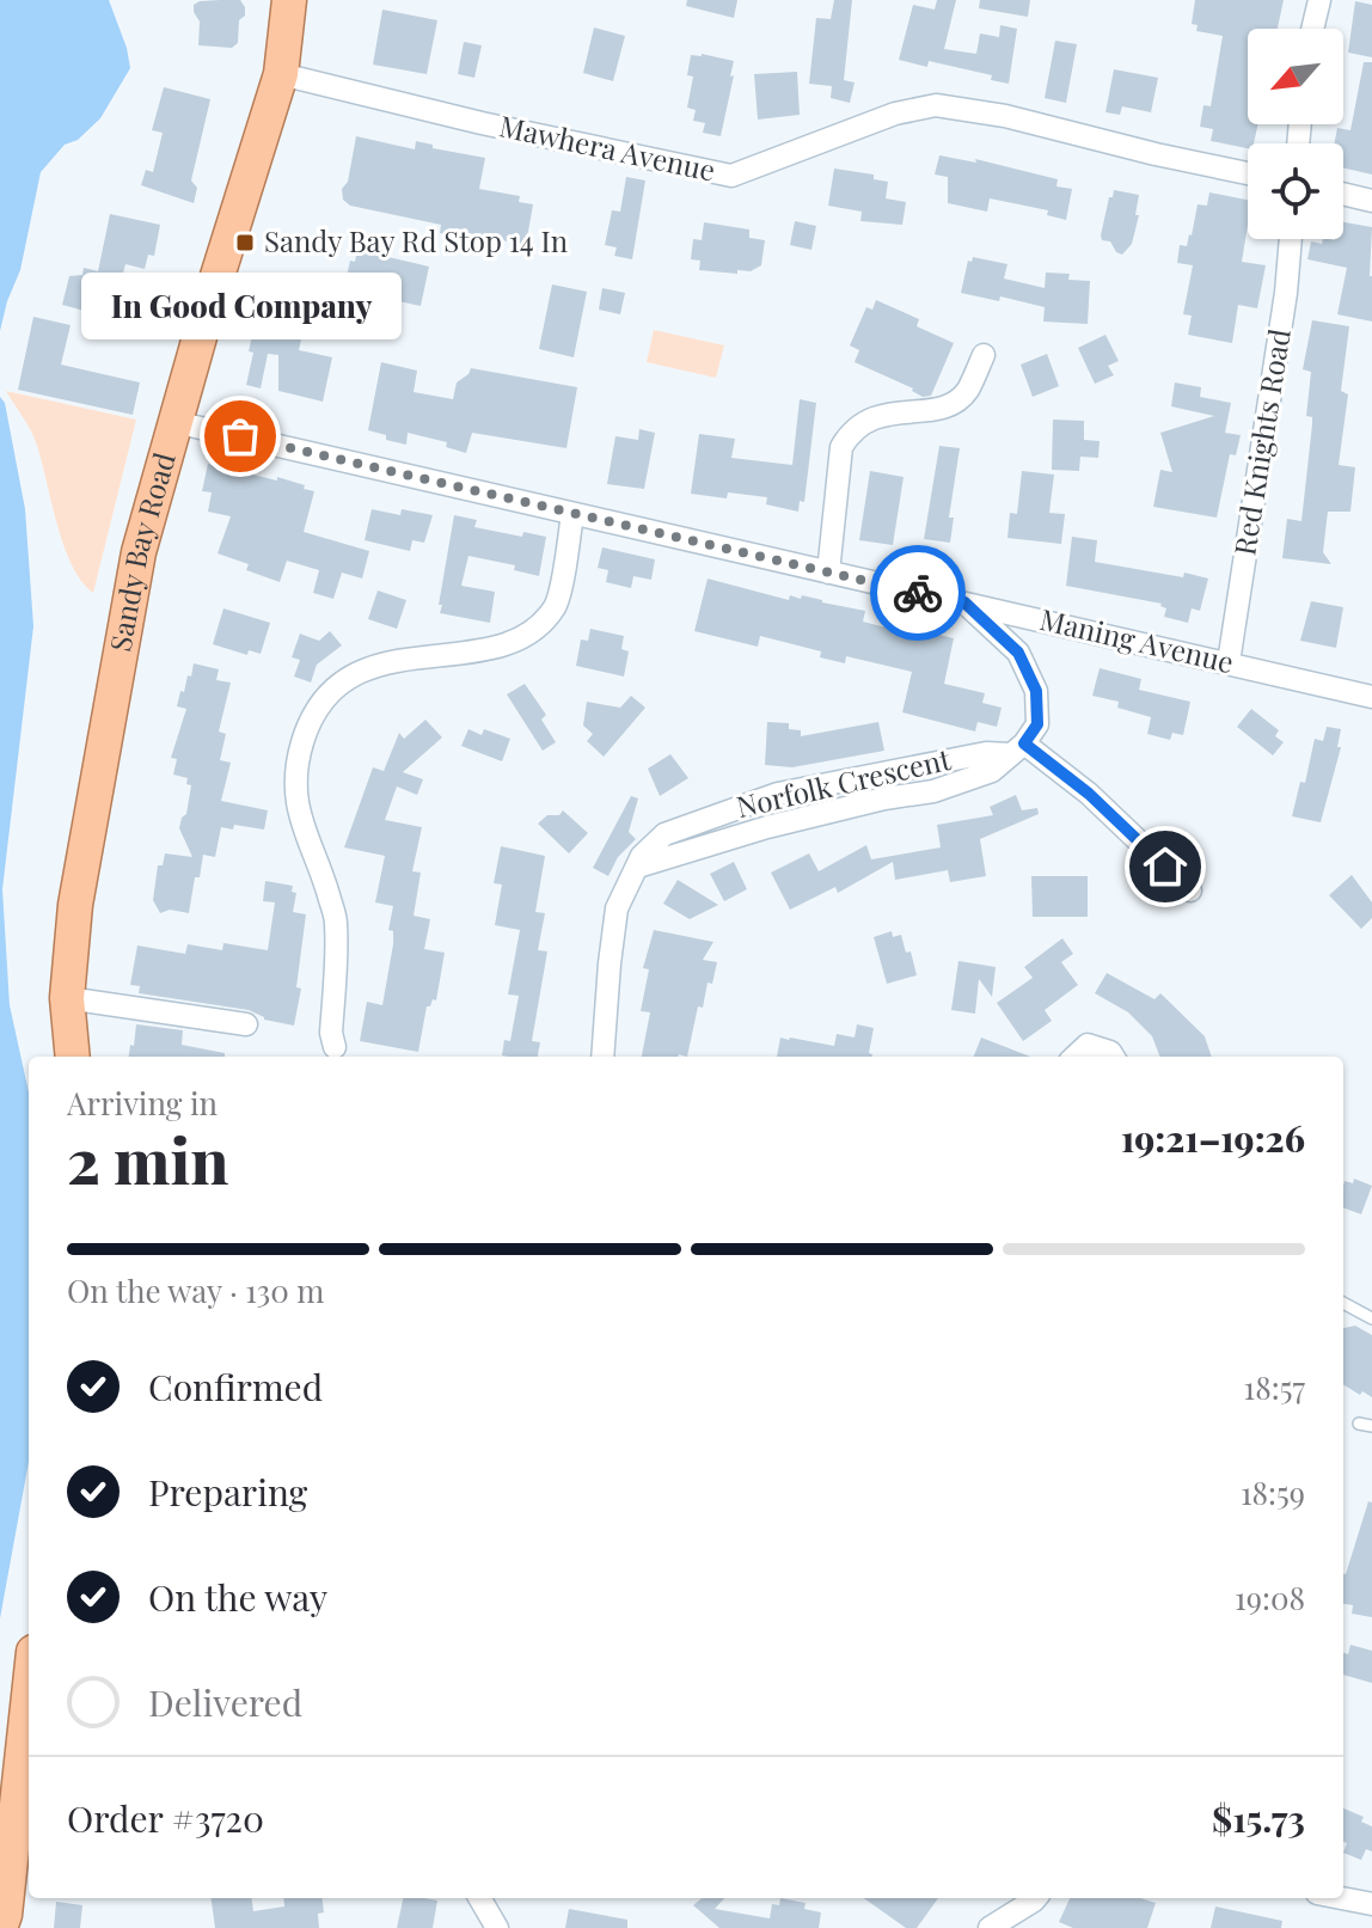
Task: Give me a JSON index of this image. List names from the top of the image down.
{
  "streets": {
    "main road": ["Sandy Bay Road"],
    "street": [
      "Mawhera Avenue",
      "Red Knights Road",
      "Maning Avenue",
      "Norfolk Crescent"
    ]
  },
  "crossings": [
    ["Mawhera Avenue", "Sandy Bay Road"],
    ["Red Knights Road", "Maning Avenue"],
    ["Sandy Bay Road", "Maning Avenue"]
  ],
  "places": {
    "transit": ["Sandy Bay Rd Stop 14 In"],
    "other": ["In Good Company"]
  },
  "north": "bottom left",
  "page": {
    "bubble": "In Good Company",
    "heading": ["2 min", "Arriving in", "19:21–19:26"],
    "panel": ["Order #3720", "$15.73"],
    "bar": "On the way · 130 m",
    "list": [
      ["Confirmed", "18:57"],
      ["Preparing", "18:59"],
      ["On the way", "19:08"],
      "Delivered"
    ]
  }
}
